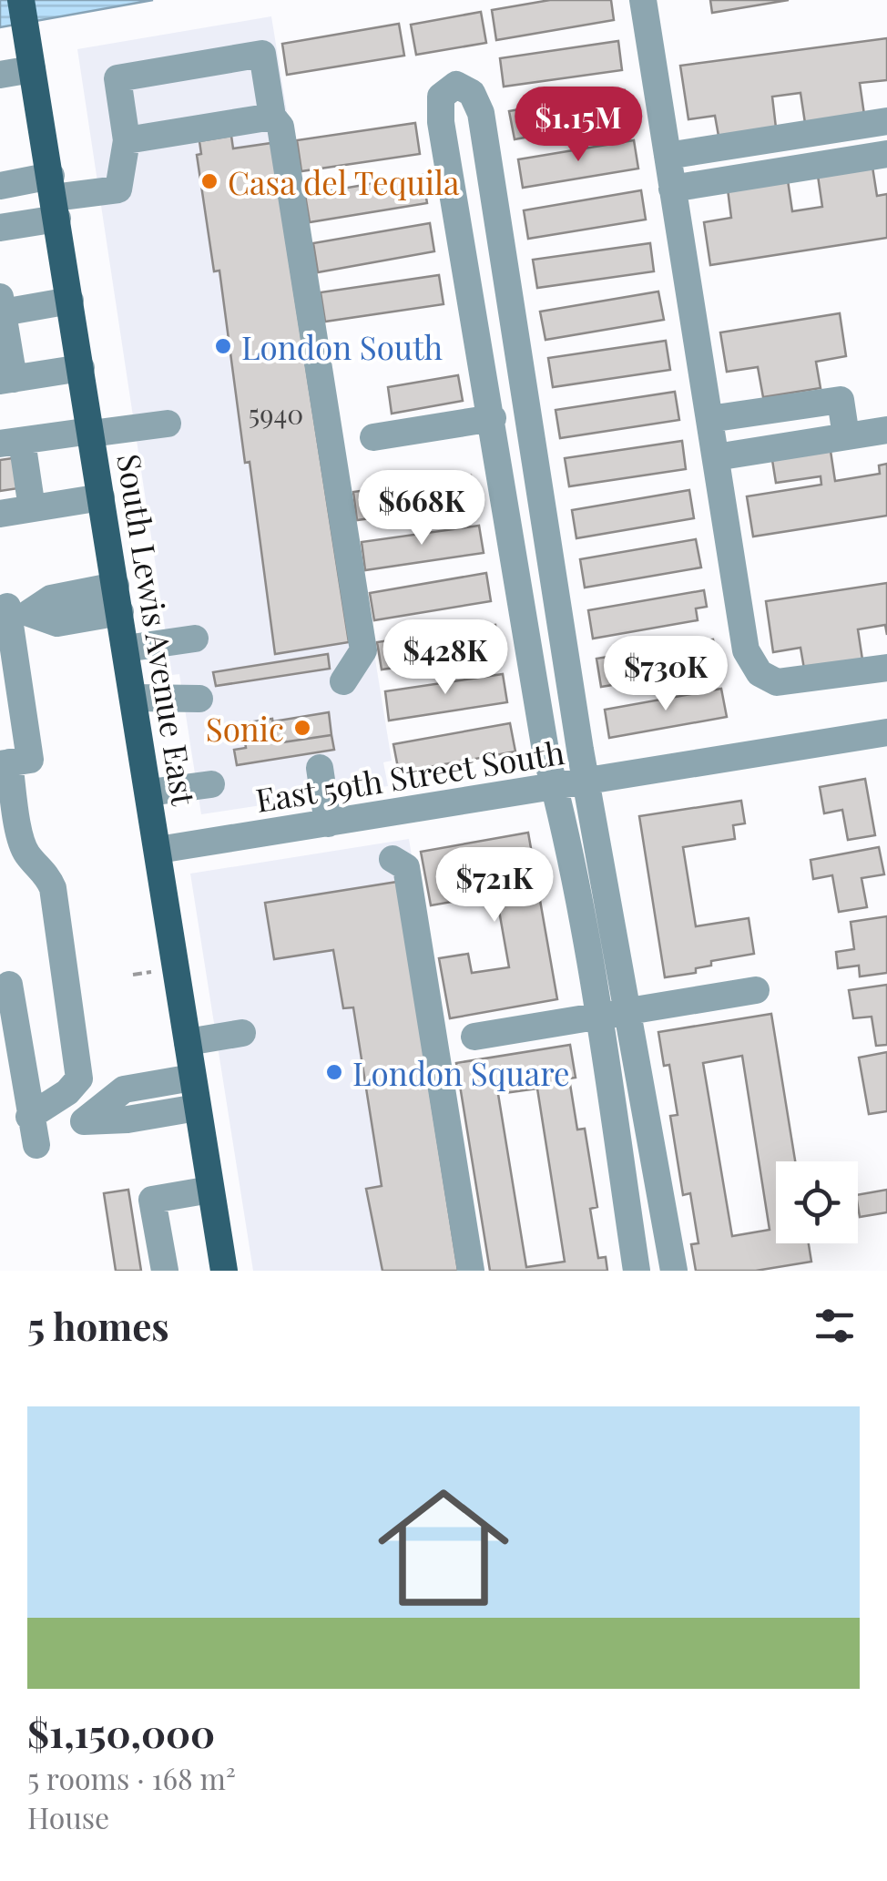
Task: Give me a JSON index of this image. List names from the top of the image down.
{
  "streets": {
    "main road": ["South Lewis Avenue East"],
    "street": ["East 59th Street South"]
  },
  "crossings": [
    ["South Lewis Avenue East", "East 59th Street South"]
  ],
  "places": [
    "Casa del Tequila",
    "London South",
    "Sonic",
    "London Square"
  ],
  "house_numbers": ["5940"],
  "page": {
    "price": [
      "$1.15M",
      "$668K",
      "$428K",
      "$730K",
      "$721K"
    ],
    "heading": "5 homes",
    "list": [
      {
        "name": "$1,150,000",
        "note": "5 rooms · 168 m² · House"
      }
    ]
  }
}
